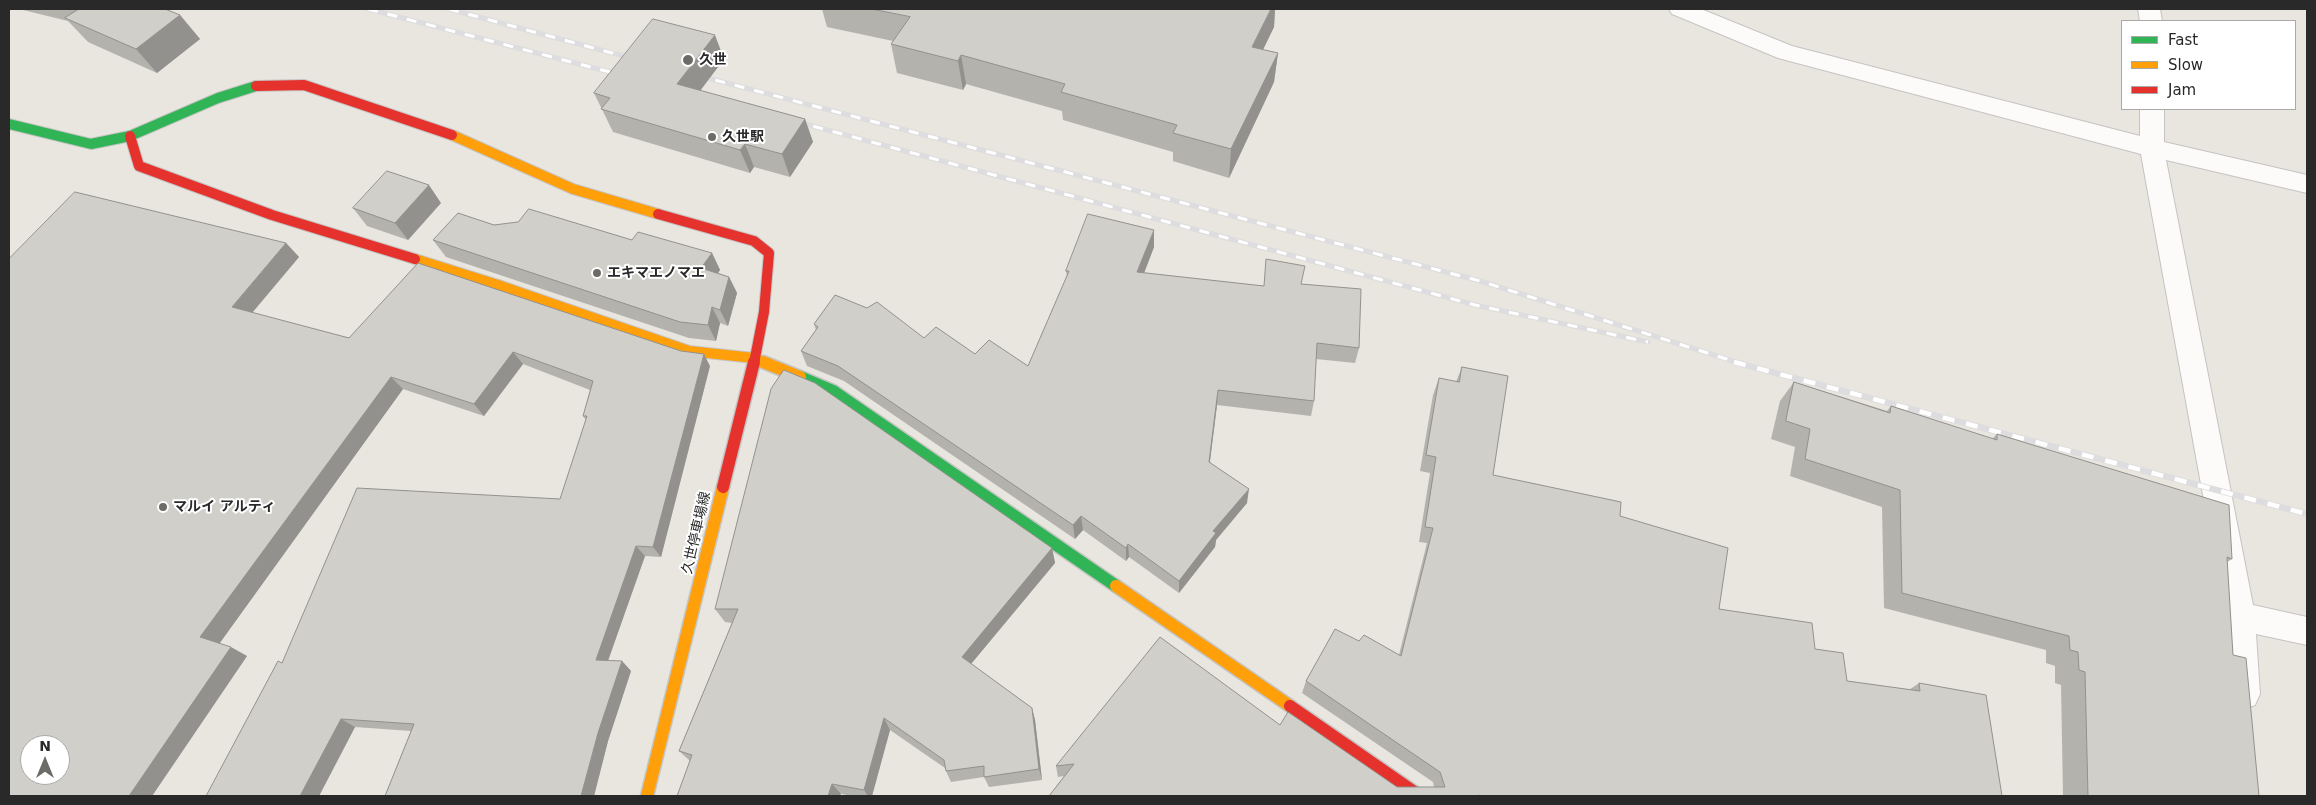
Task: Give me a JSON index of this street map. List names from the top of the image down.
{
  "streets": {
    "street": ["久世停車場線"]
  },
  "places": [
    "久世",
    "久世駅",
    "エキマエノマエ",
    "マルイ アルティ"
  ],
  "legend": ["Fast", "Slow", "Jam"],
  "north": "top"
}
